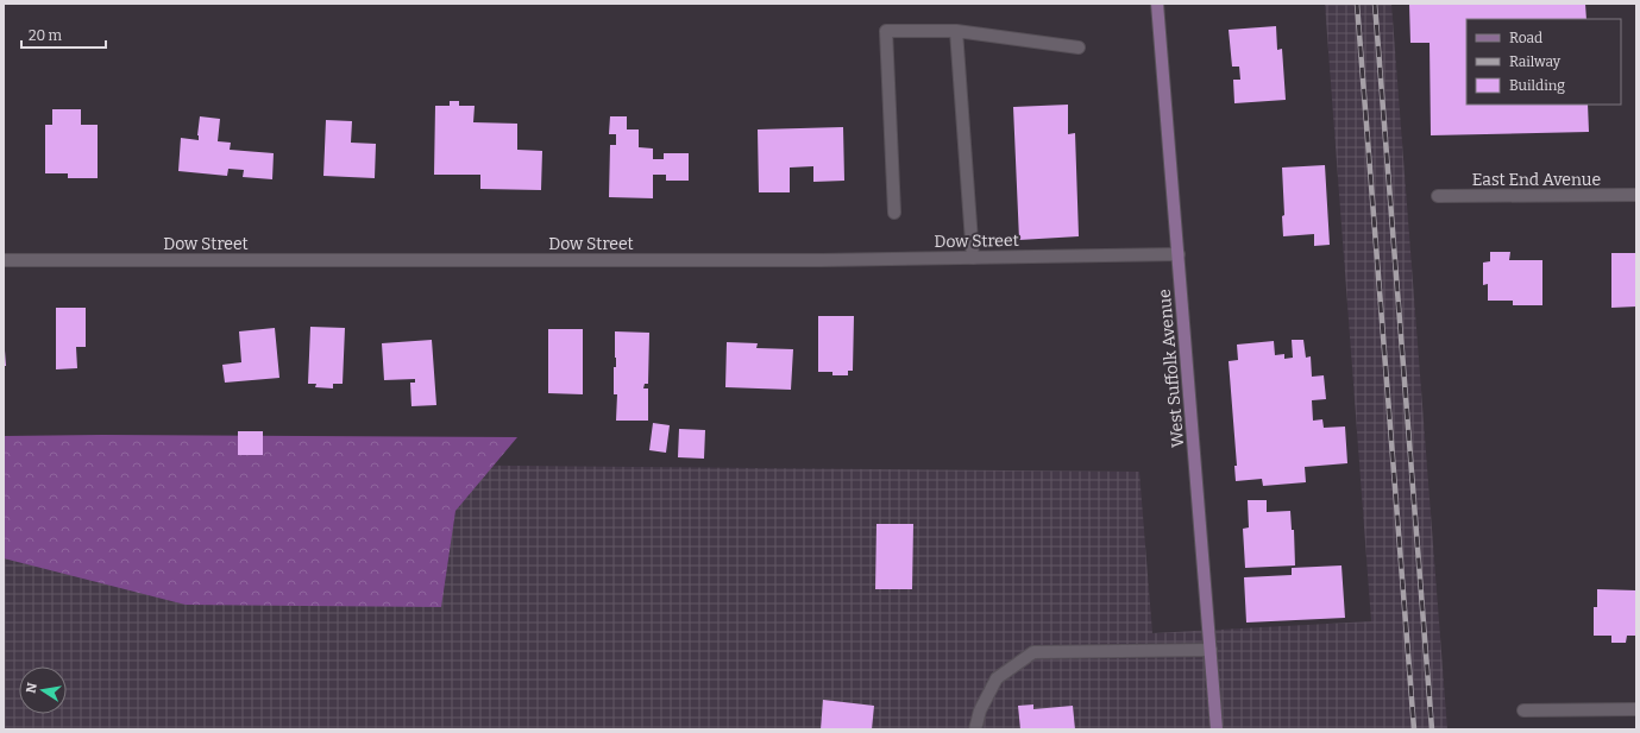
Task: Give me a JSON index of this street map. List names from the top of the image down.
{
  "streets": {
    "main road": ["West Suffolk Avenue"],
    "street": ["East End Avenue", "Dow Street"]
  },
  "crossings": [
    ["Dow Street", "West Suffolk Avenue"]
  ],
  "legend": ["Road", "Railway", "Building"],
  "scale_bar": "20 m",
  "north": "left"
}
